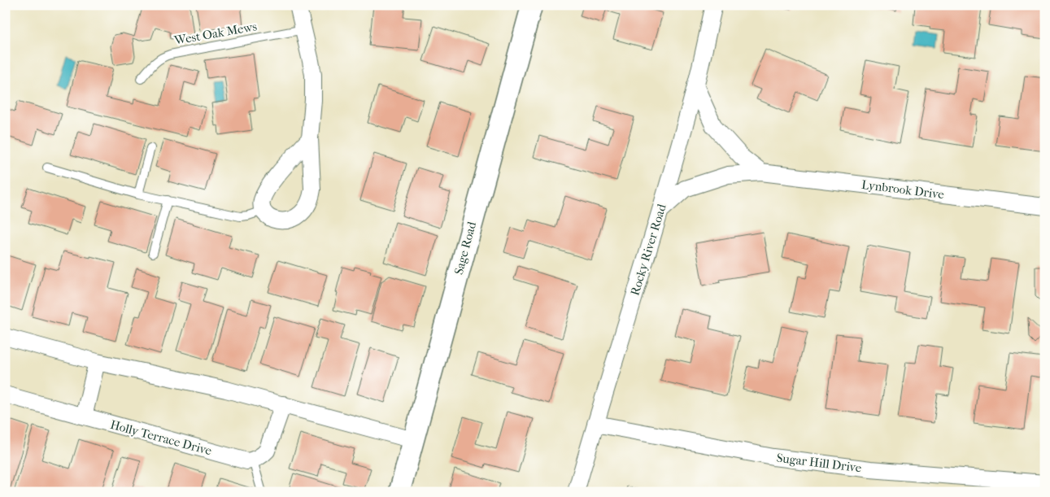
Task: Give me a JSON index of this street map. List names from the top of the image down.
{
  "streets": {
    "street": [
      "Lynbrook Drive",
      "Sage Road",
      "Rocky River Road",
      "Holly Terrace Drive",
      "Sugar Hill Drive"
    ],
    "lane": ["West Oak Mews"]
  },
  "crossings": [
    ["Lynbrook Drive", "Rocky River Road"],
    ["Rocky River Road", "Sugar Hill Drive"]
  ]
}
